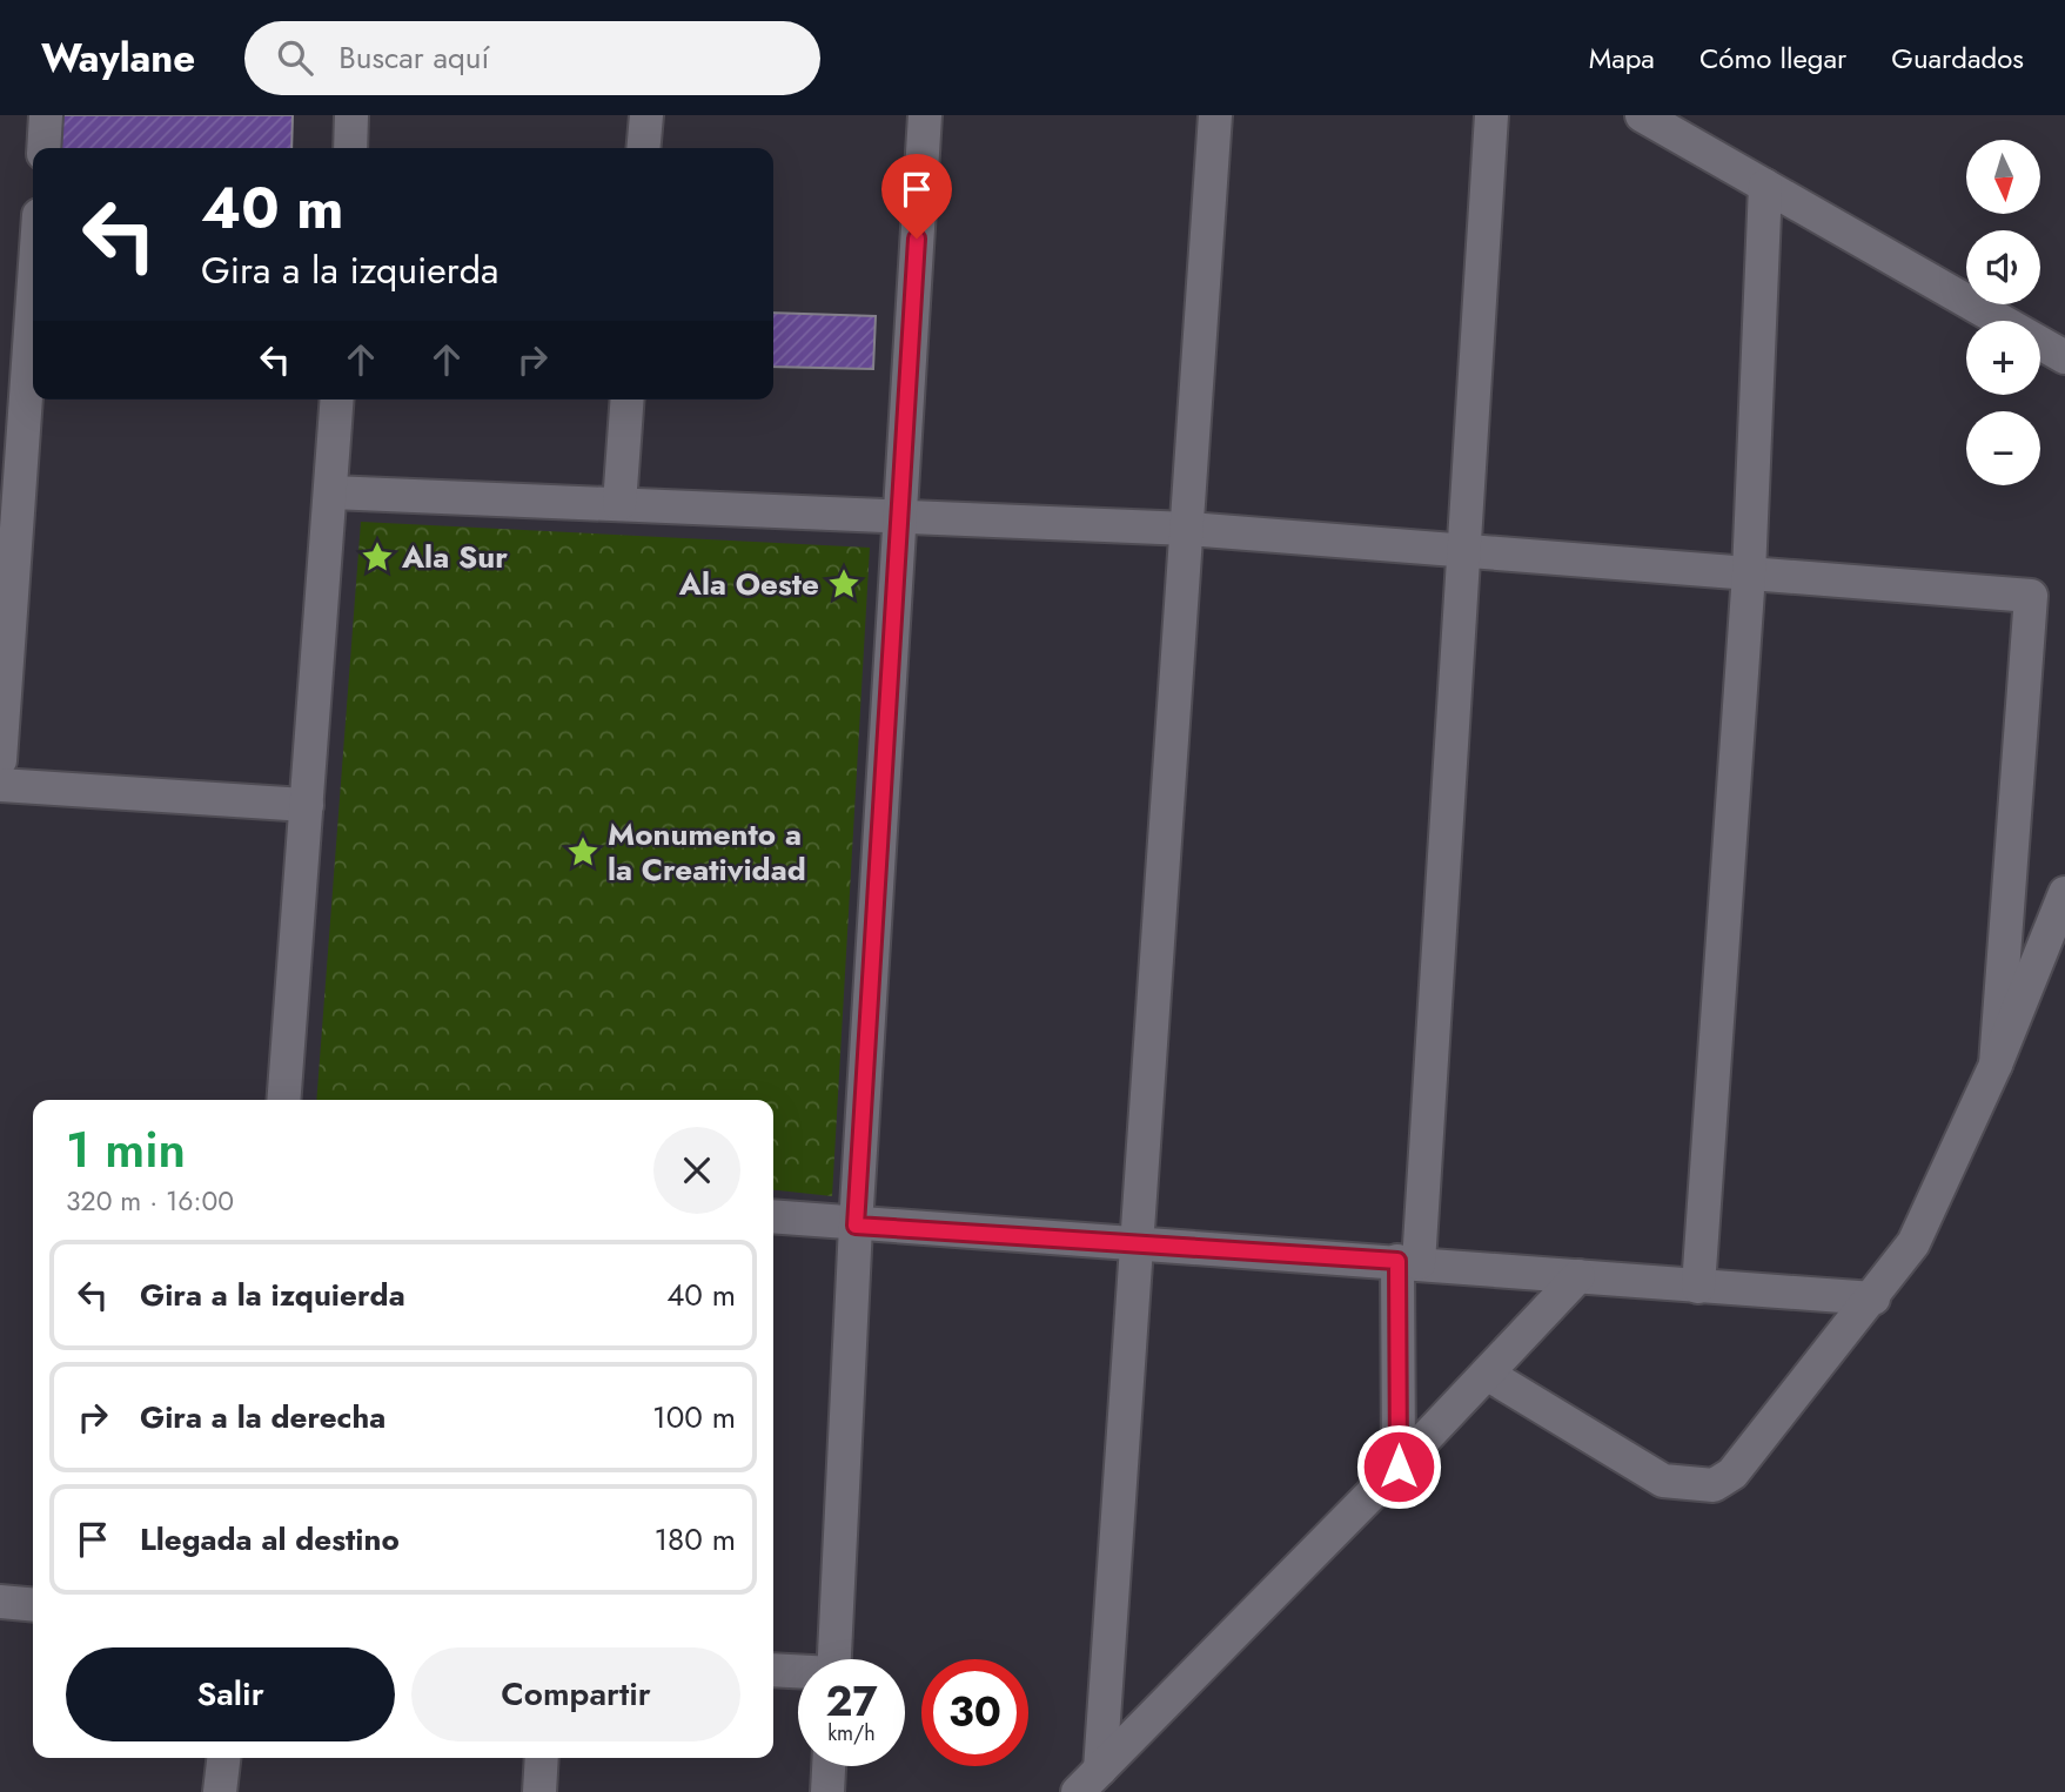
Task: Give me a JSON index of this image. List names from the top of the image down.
{
  "places": {
    "place": ["Ala Sur", "Ala Oeste", "Monumento a la Creatividad"]
  },
  "north": "bottom",
  "page": {
    "header": "Waylane",
    "search": "Buscar aquí",
    "nav": ["Mapa", "Cómo llegar", "Guardados"],
    "map_buttons": ["+", "−"],
    "turn": ["40 m", "Gira a la izquierda"],
    "heading": ["1 min", "320 m · 16:00"],
    "list": [
      {
        "name": "Gira a la izquierda",
        "value": "40 m"
      },
      {
        "name": "Gira a la derecha",
        "value": "100 m"
      },
      {
        "name": "Llegada al destino",
        "value": "180 m"
      }
    ],
    "buttons": ["Salir", "Compartir"],
    "speed": "27 km/h",
    "limit": "30"
  }
}
